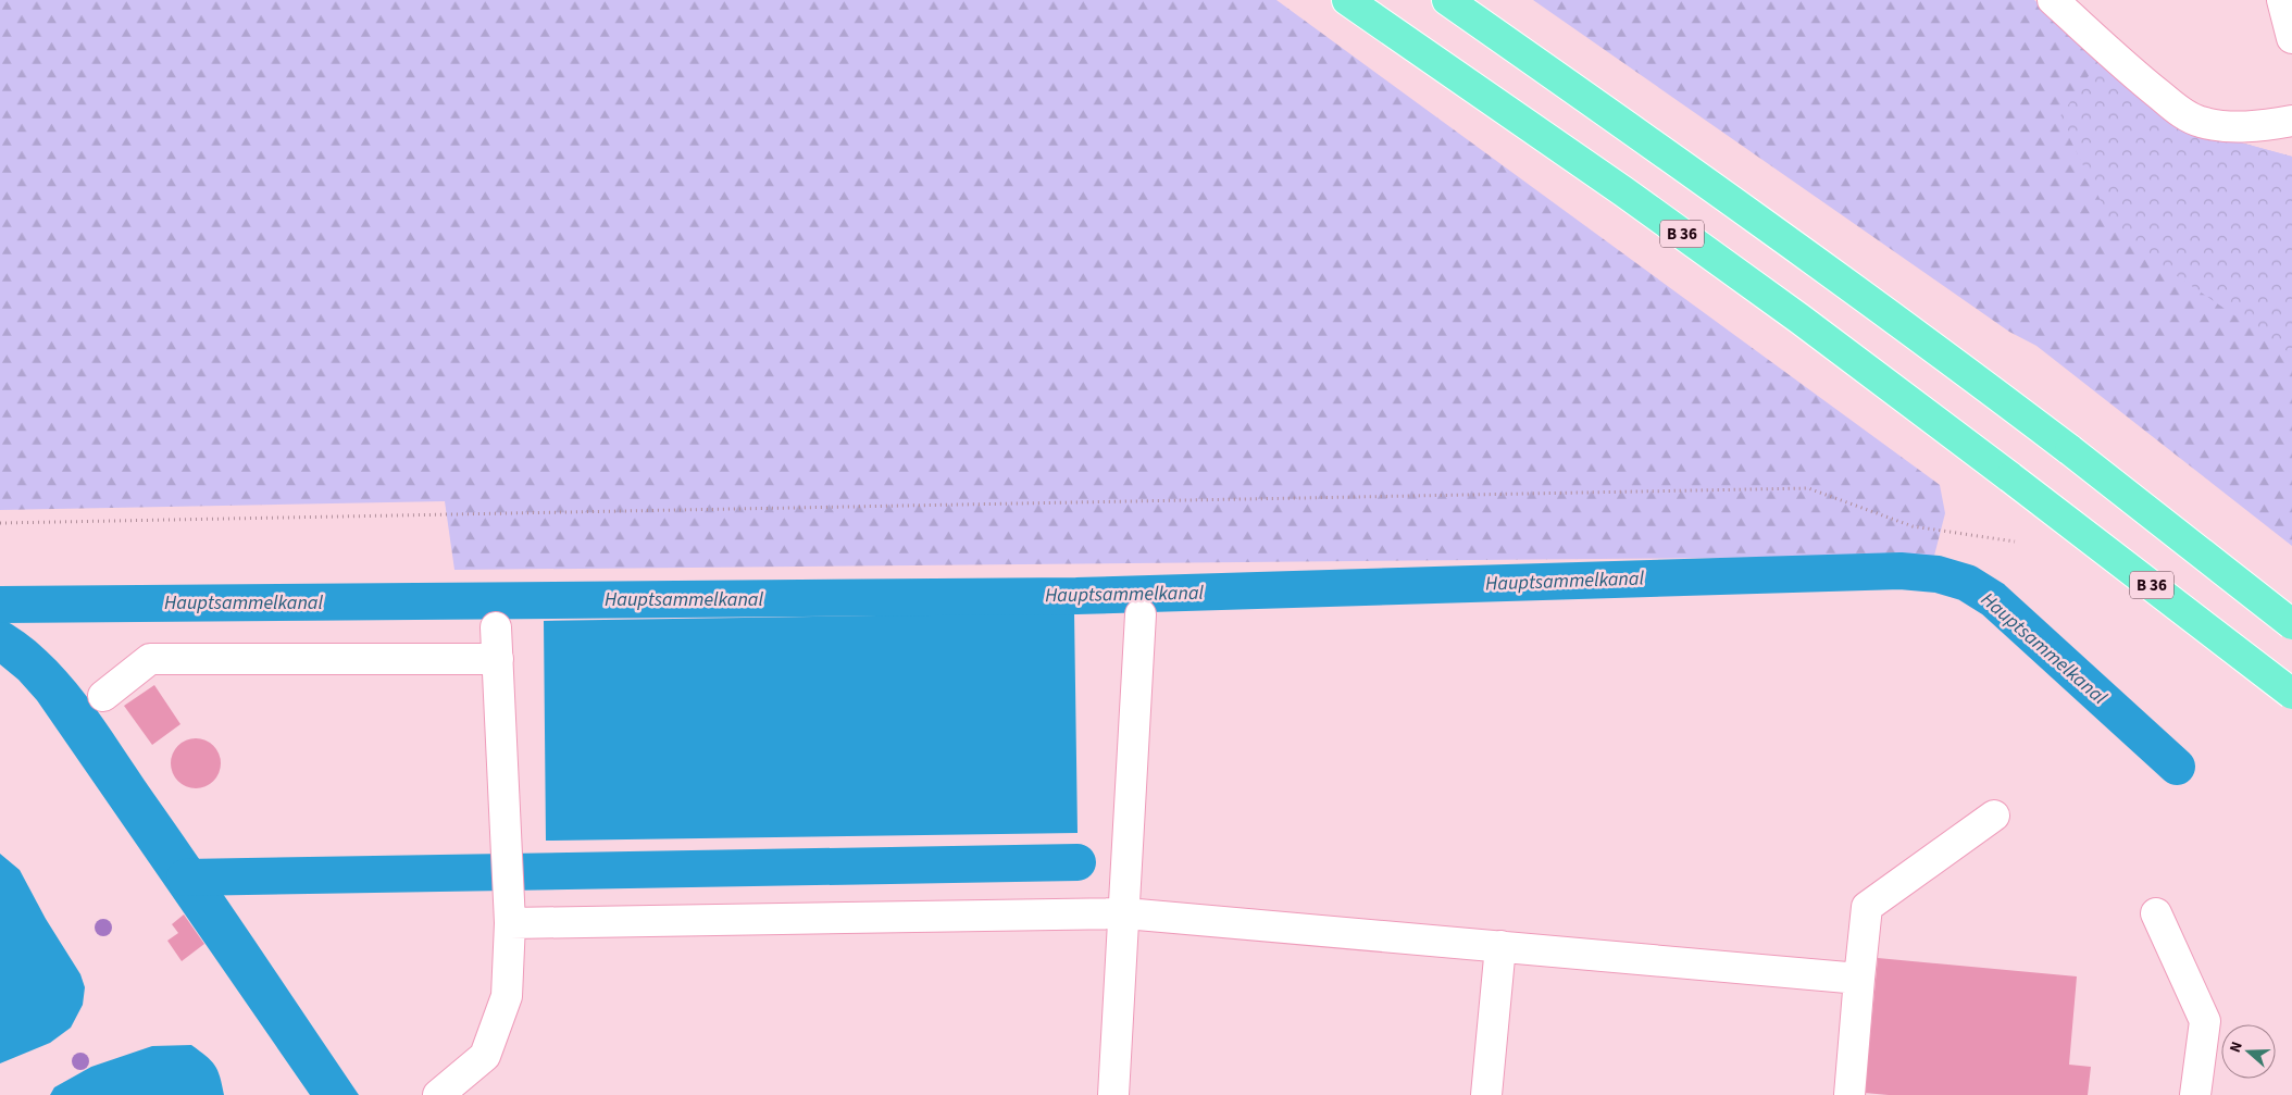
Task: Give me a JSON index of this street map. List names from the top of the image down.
{
  "streets": {
    "highway": ["B 36"]
  },
  "water": ["Hauptsammelkanal"],
  "north": "left"
}
